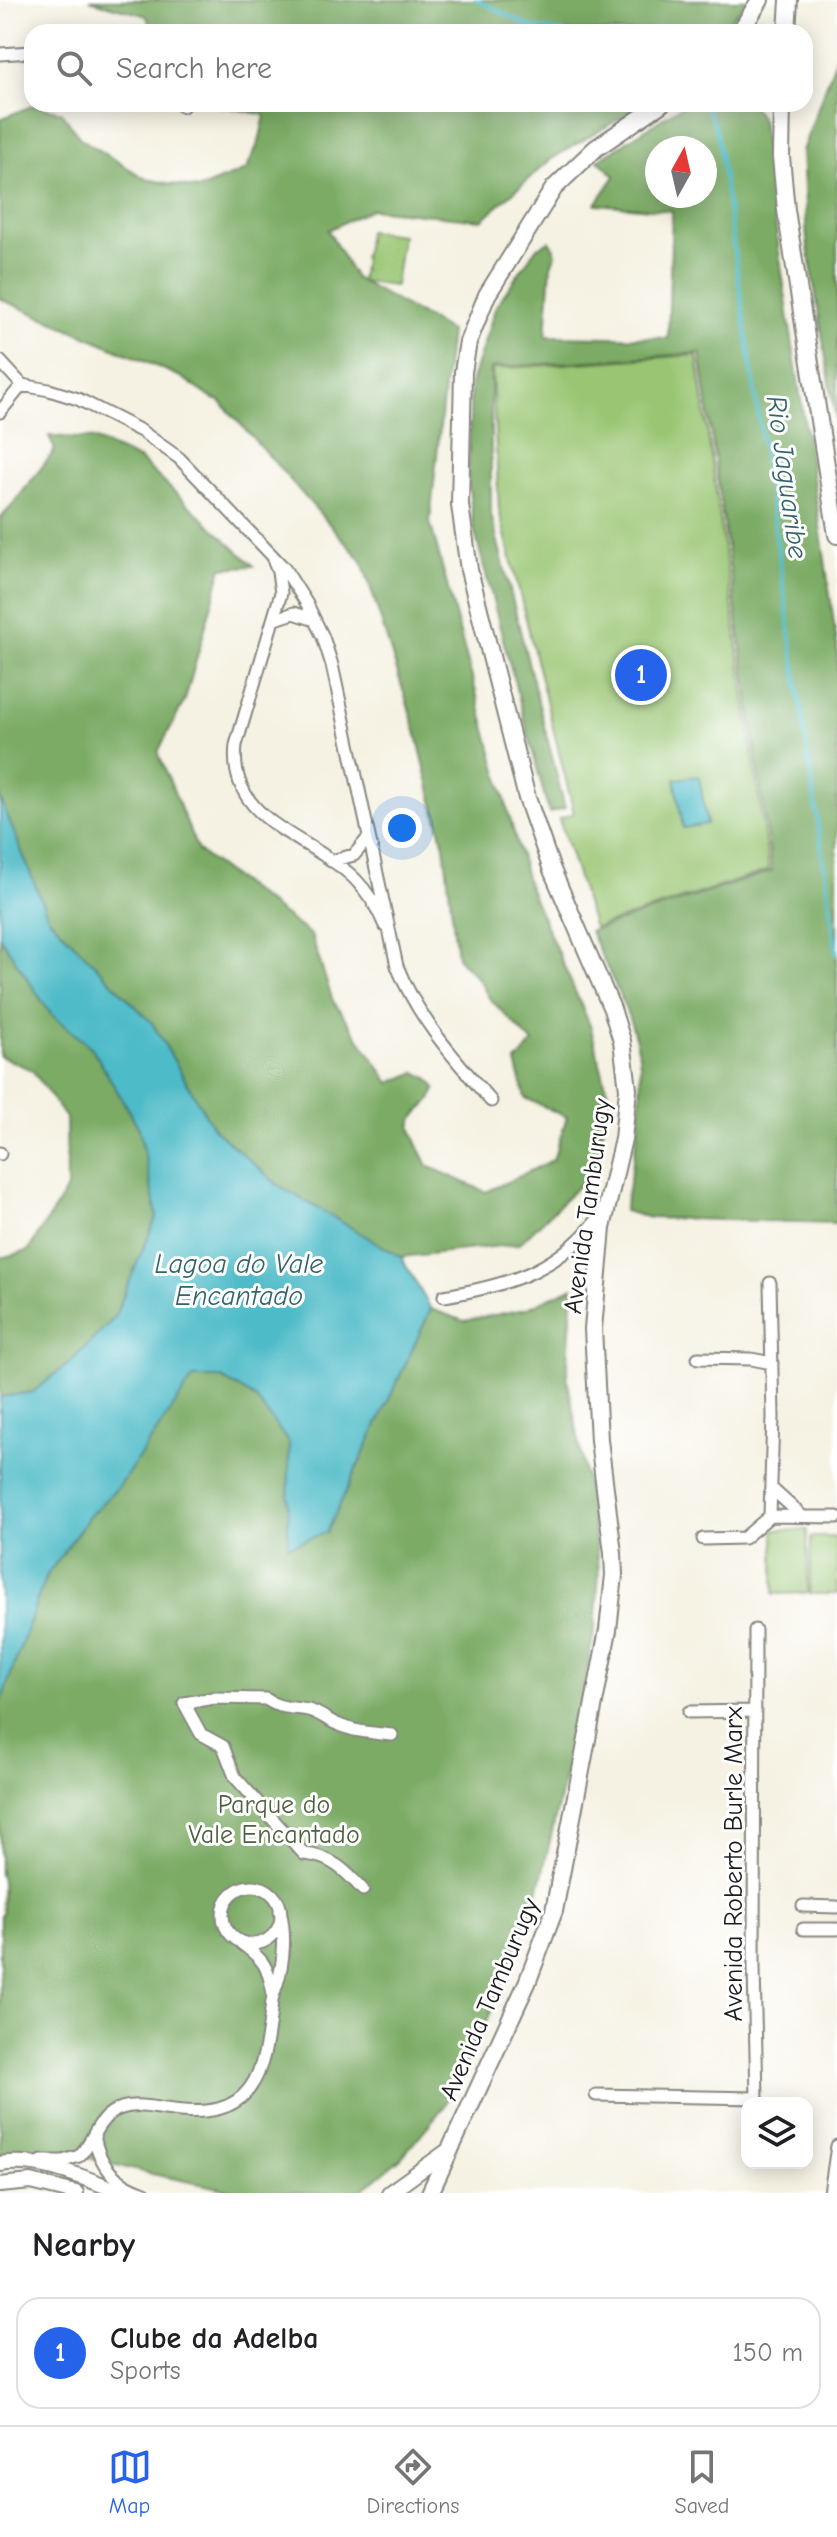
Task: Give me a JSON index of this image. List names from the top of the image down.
{
  "streets": {
    "main road": ["Avenida Tamburugy"],
    "street": ["Avenida Roberto Burle Marx"]
  },
  "water": ["Rio Jaguaribe", "Lagoa do Vale Encantado"],
  "parks": ["Parque do Vale Encantado"],
  "north": "top",
  "page": {
    "search": "Search here",
    "pins": "1",
    "heading": "Nearby",
    "list": [
      {
        "mark": "1",
        "name": "Clube da Adelba",
        "note": "Sports",
        "value": "150 m"
      }
    ],
    "nav": ["Map", "Directions", "Saved"]
  }
}
